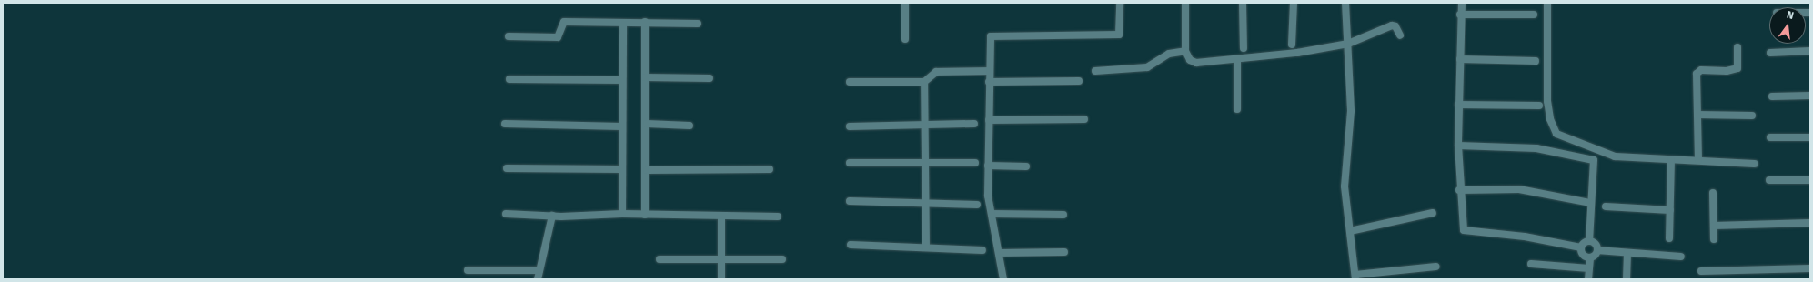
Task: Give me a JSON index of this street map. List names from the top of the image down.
{
  "north": "top"
}
